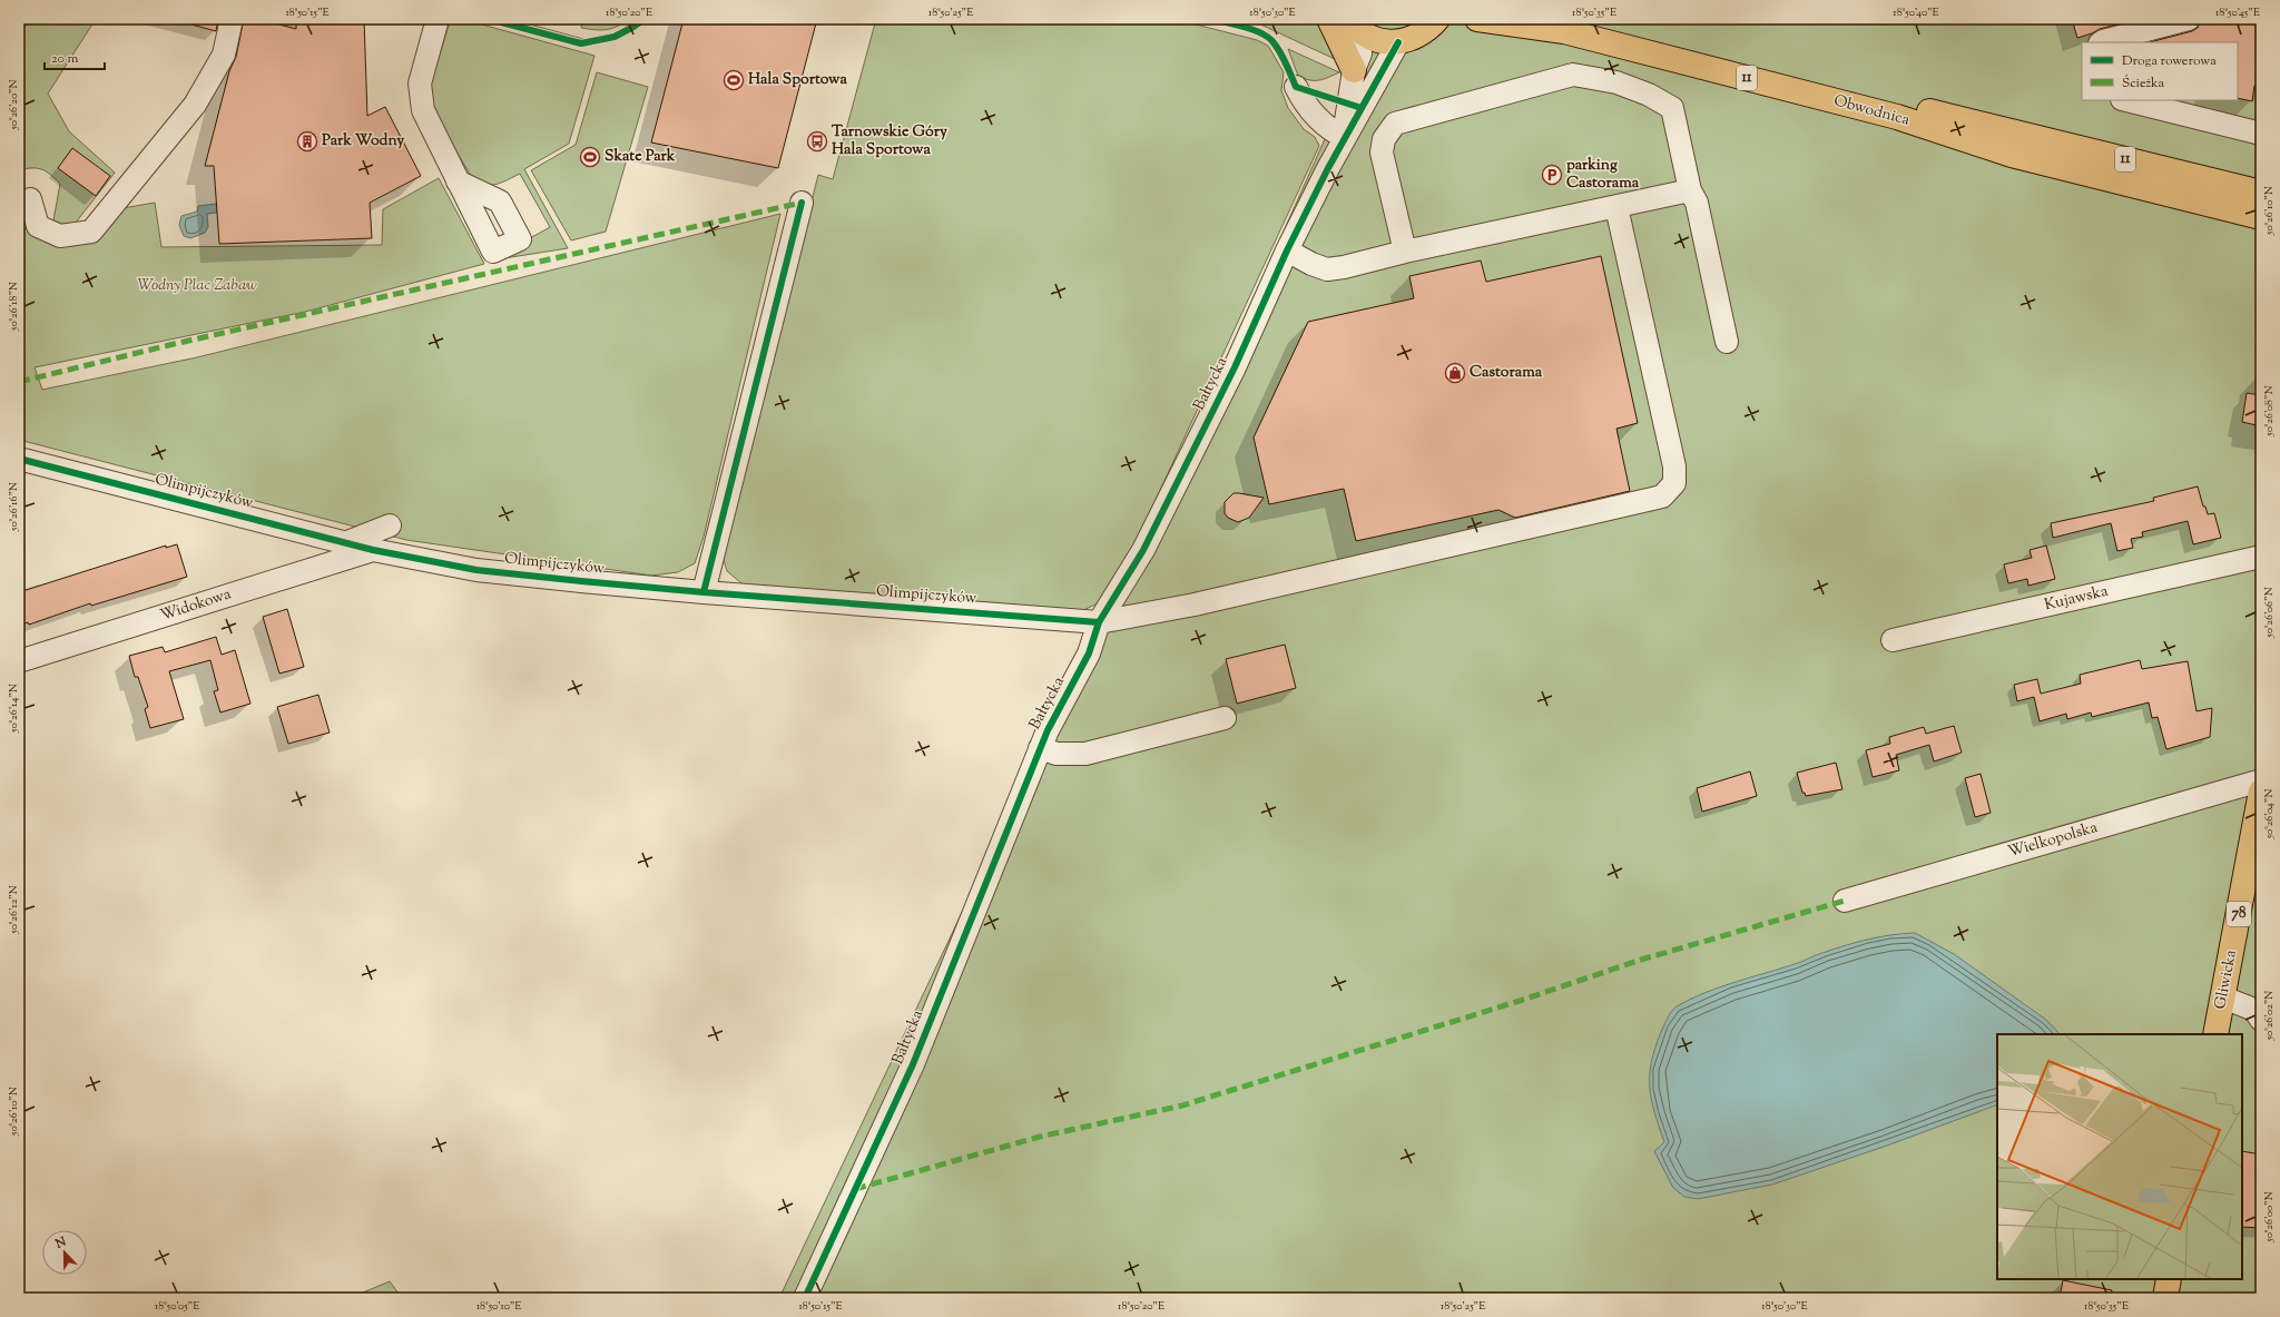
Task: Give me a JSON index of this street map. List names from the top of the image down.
{
  "streets": {
    "main road": [
      "11",
      "Obwodnica",
      "78",
      "Gliwicka"
    ],
    "street": [
      "Bałtycka",
      "Olimpijczyków",
      "Kujawska",
      "Widokowa",
      "Wielkopolska"
    ]
  },
  "crossings": [
    ["Bałtycka", "Olimpijczyków"],
    ["Olimpijczyków", "Widokowa"]
  ],
  "parks": ["Wodny Plac Zabaw"],
  "places": {
    "sports": ["Hala Sportowa", "Skate Park"],
    "building": ["Park Wodny"],
    "bus stop": ["Tarnowskie Góry Hala Sportowa"],
    "parking": ["parking Castorama"],
    "shop": ["Castorama"]
  },
  "legend": ["Droga rowerowa", "Ścieżka"],
  "scale_bar": "20 m",
  "north": "top",
  "coordinates": [
    "18°50'15\"E",
    "18°50'20\"E",
    "18°50'25\"E",
    "18°50'30\"E",
    "18°50'35\"E",
    "18°50'40\"E",
    "18°50'45\"E",
    "50°26'20\"N",
    "50°26'10\"N",
    "50°26'18\"N",
    "50°26'08\"N",
    "50°26'16\"N",
    "50°26'06\"N",
    "50°26'14\"N",
    "50°26'04\"N",
    "50°26'12\"N",
    "50°26'02\"N",
    "50°26'00\"N",
    "18°50'05\"E",
    "18°50'10\"E"
  ]
}
